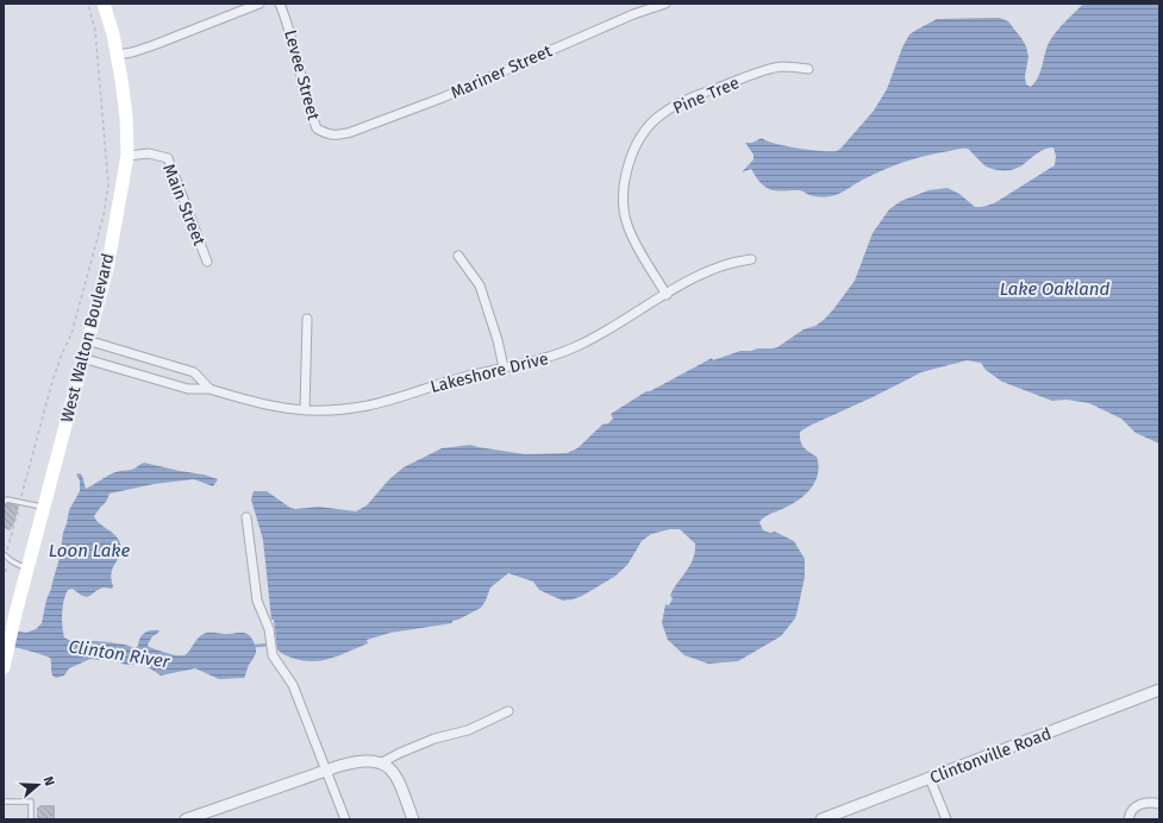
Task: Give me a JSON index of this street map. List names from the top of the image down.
{
  "streets": {
    "main road": ["West Walton Boulevard"],
    "street": [
      "Mariner Street",
      "Levee Street",
      "Pine Tree",
      "Main Street",
      "Lakeshore Drive",
      "Clintonville Road"
    ]
  },
  "crossings": [
    ["Mariner Street", "Levee Street"],
    ["Pine Tree", "Lakeshore Drive"],
    ["Main Street", "West Walton Boulevard"],
    ["West Walton Boulevard", "Lakeshore Drive"]
  ],
  "water": ["Lake Oakland", "Loon Lake", "Clinton River"],
  "north": "right"
}
